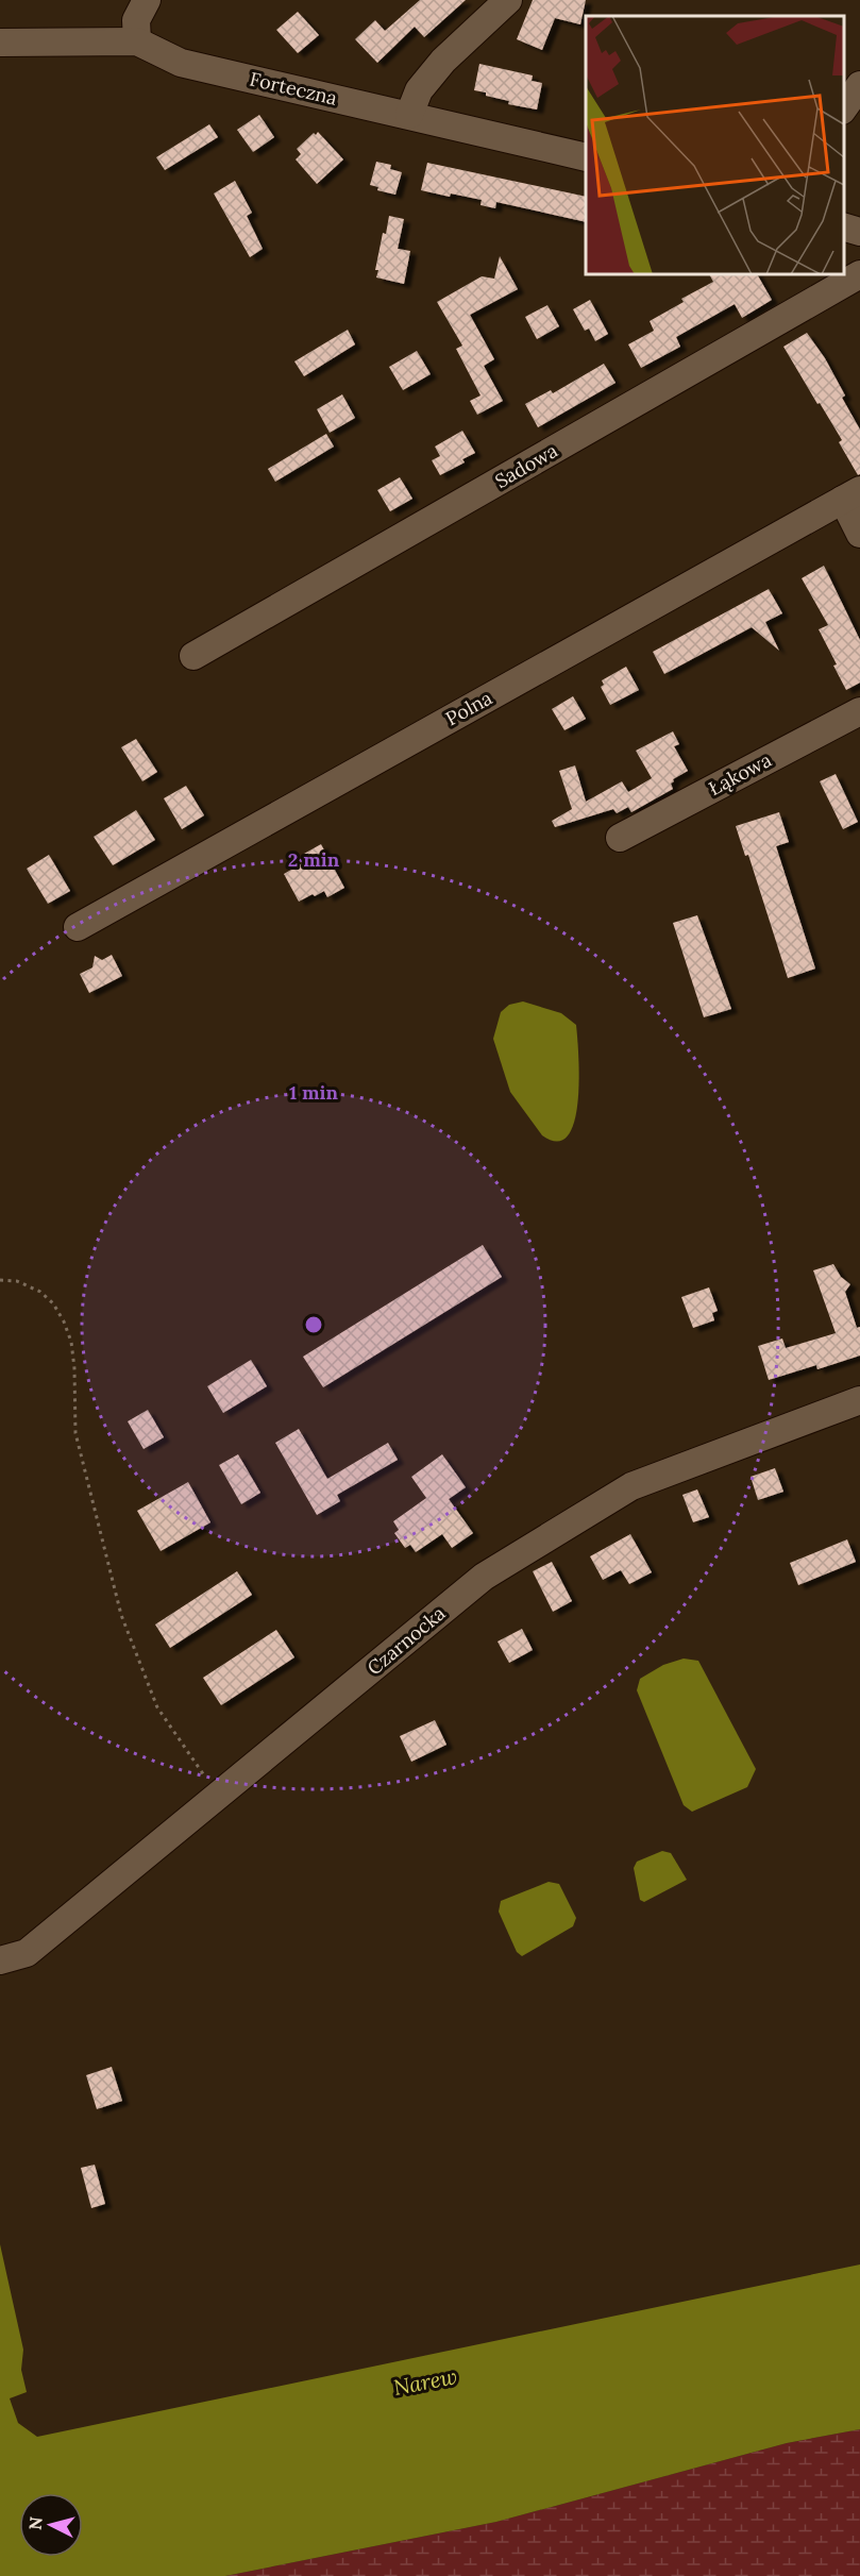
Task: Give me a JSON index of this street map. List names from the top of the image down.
{
  "streets": {
    "street": [
      "Forteczna",
      "Sadowa",
      "Polna",
      "Łąkowa",
      "Czarnocka"
    ]
  },
  "water": ["Narew"],
  "north": "left",
  "rings": ["2 min", "1 min"]
}
